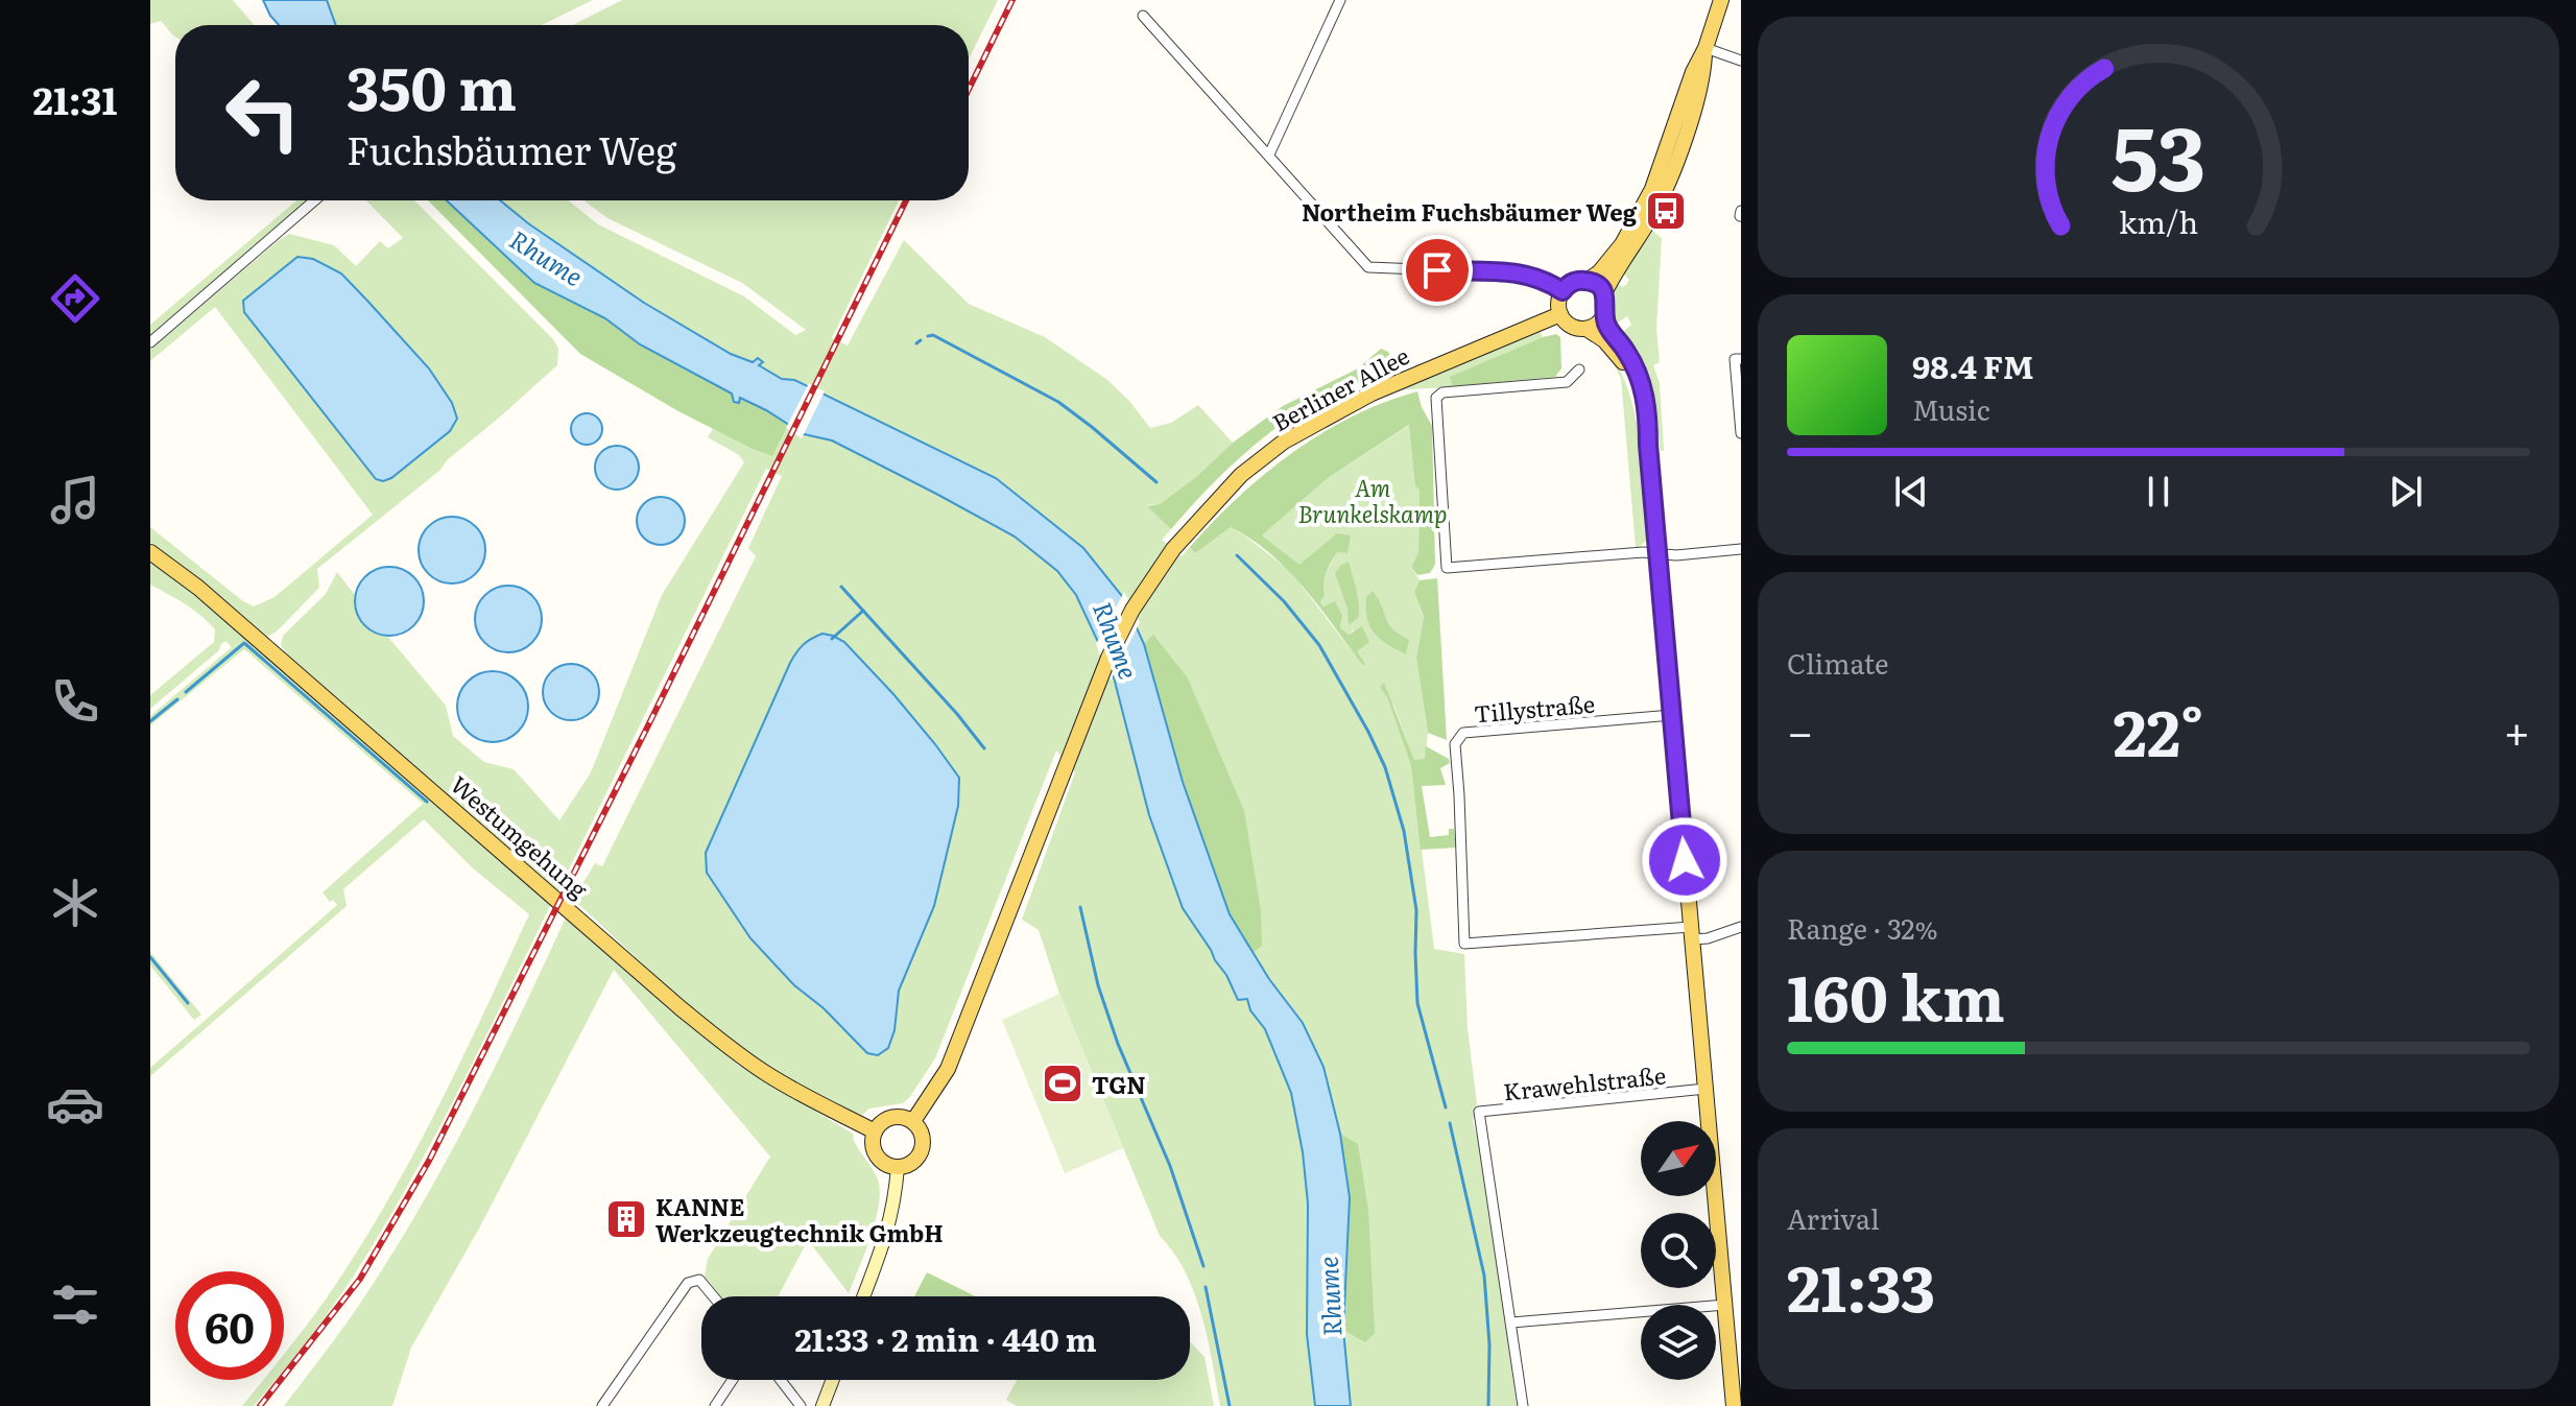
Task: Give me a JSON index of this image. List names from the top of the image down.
{
  "streets": {
    "main road": ["Berliner Allee", "Westumgehung"],
    "street": ["Tillystraße", "Krawehlstraße"]
  },
  "crossings": [
    ["Berliner Allee", "Westumgehung"]
  ],
  "water": ["Rhume"],
  "parks": ["Am Brunkelskamp"],
  "places": {
    "bus stop": ["Northeim Fuchsbäumer Weg"],
    "sports": ["TGN"],
    "building": ["KANNE Werkzeugtechnik GmbH"]
  },
  "north": "top right",
  "page": {
    "tabs": "21:31",
    "turn": ["350 m", "Fuchsbäumer Weg"],
    "song": ["98.4 FM", "Music"],
    "tile": [
      "Climate",
      ["Range · 32%", "160 km"],
      ["Arrival", "21:33"]
    ],
    "heat": ["−", "22°", "+"],
    "limit": "60",
    "trip": "21:33 · 2 min · 440 m",
    "gauge": ["53", "km/h"]
  }
}
